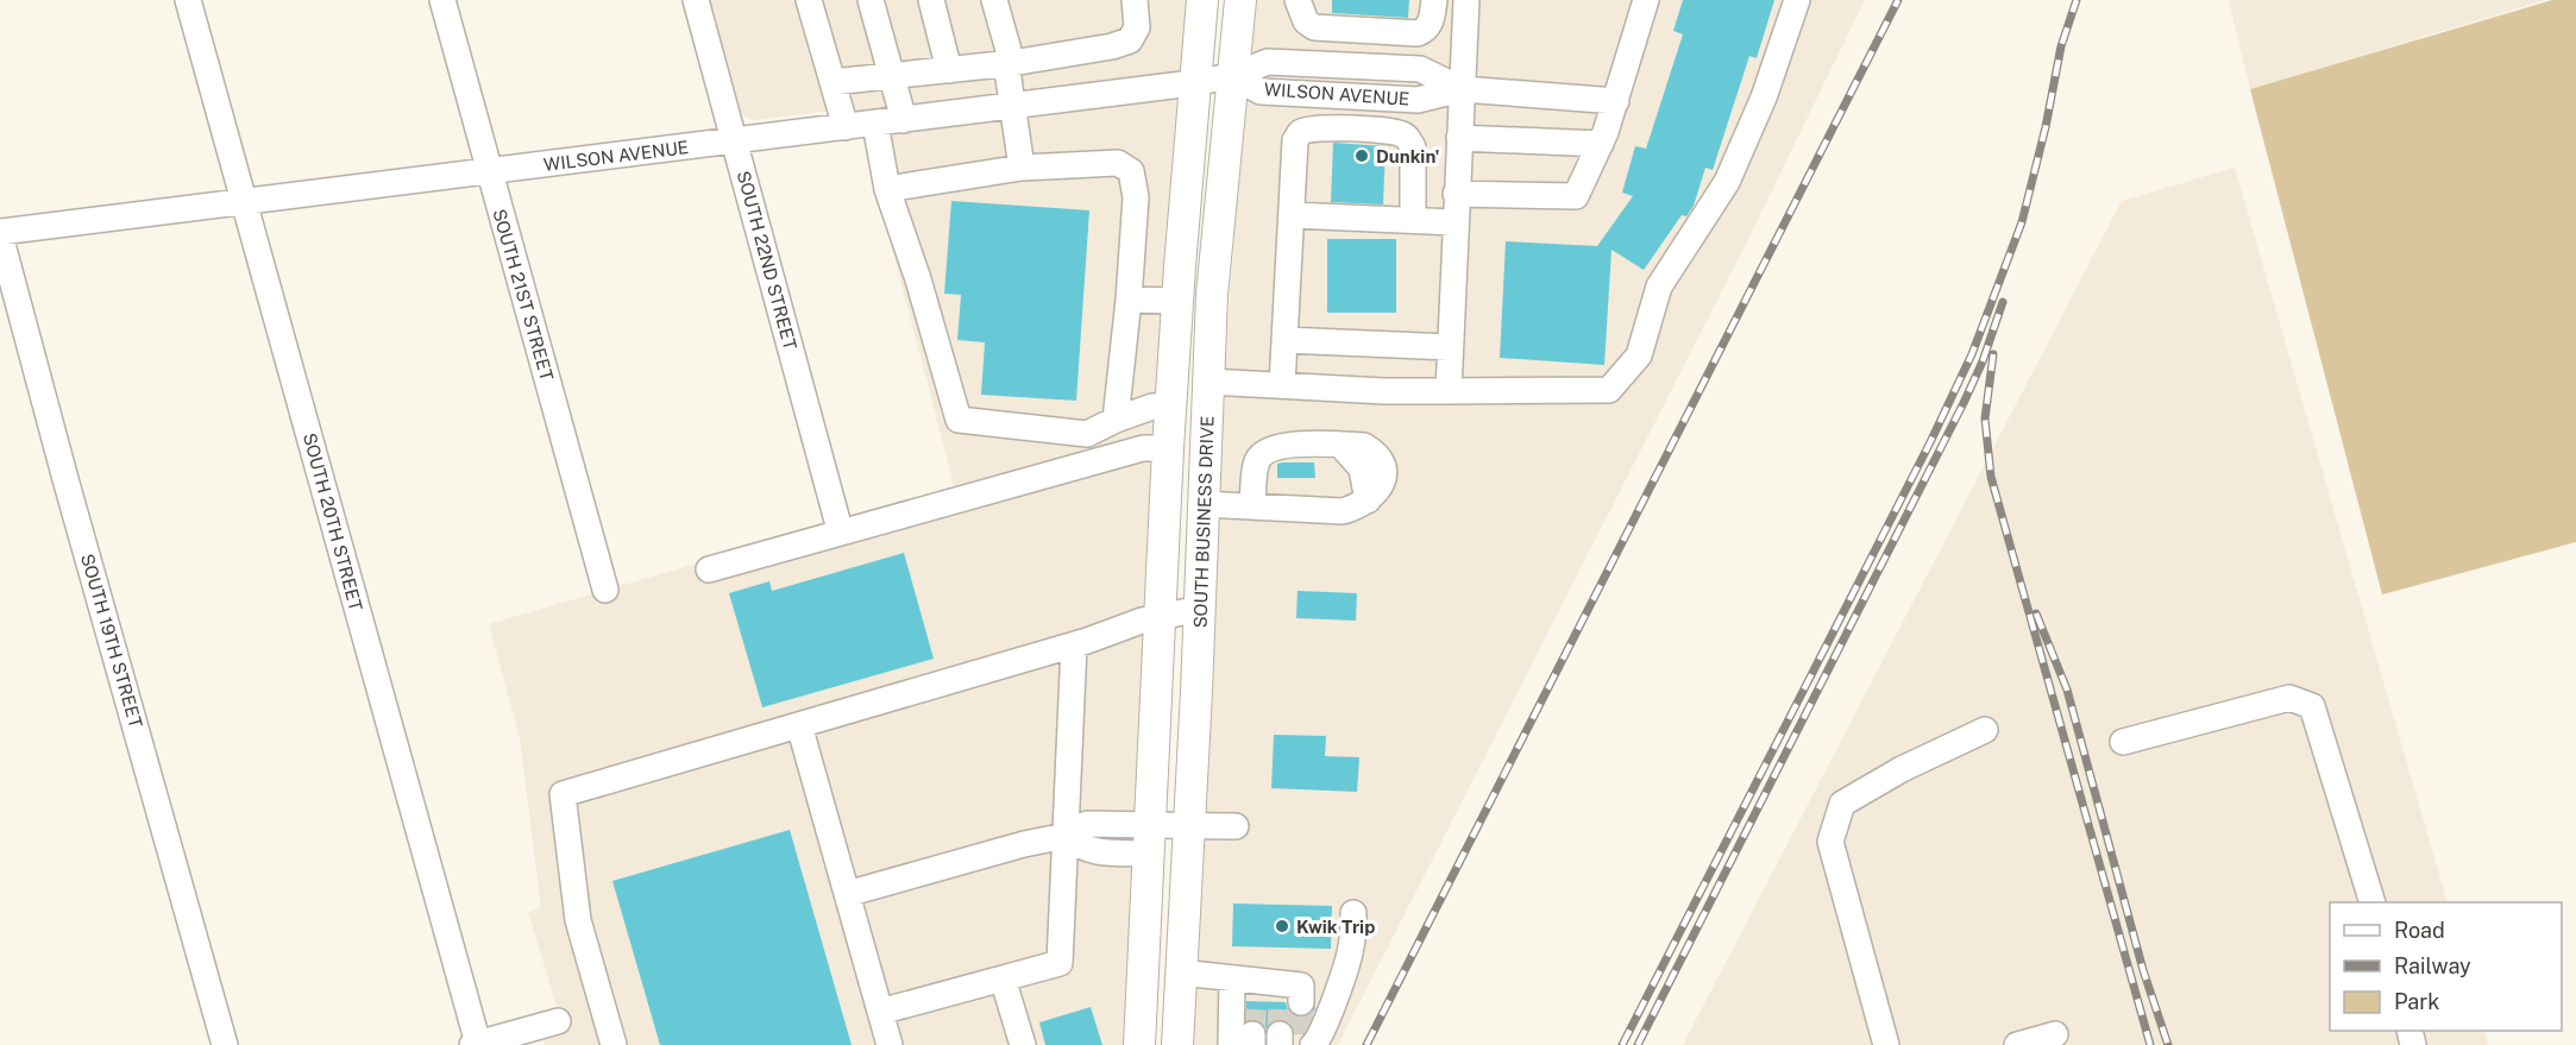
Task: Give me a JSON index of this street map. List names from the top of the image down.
{
  "streets": {
    "main road": ["SOUTH BUSINESS DRIVE"],
    "street": [
      "WILSON AVENUE",
      "SOUTH 22ND STREET",
      "SOUTH 21ST STREET",
      "SOUTH 20TH STREET",
      "SOUTH 19TH STREET"
    ]
  },
  "crossings": [
    ["WILSON AVENUE", "SOUTH 22ND STREET"],
    ["WILSON AVENUE", "SOUTH 21ST STREET"],
    ["WILSON AVENUE", "SOUTH 20TH STREET"],
    ["WILSON AVENUE", "SOUTH BUSINESS DRIVE"],
    ["WILSON AVENUE", "SOUTH 19TH STREET"]
  ],
  "places": ["Dunkin'", "Kwik Trip"],
  "legend": ["Road", "Railway", "Park"]
}
